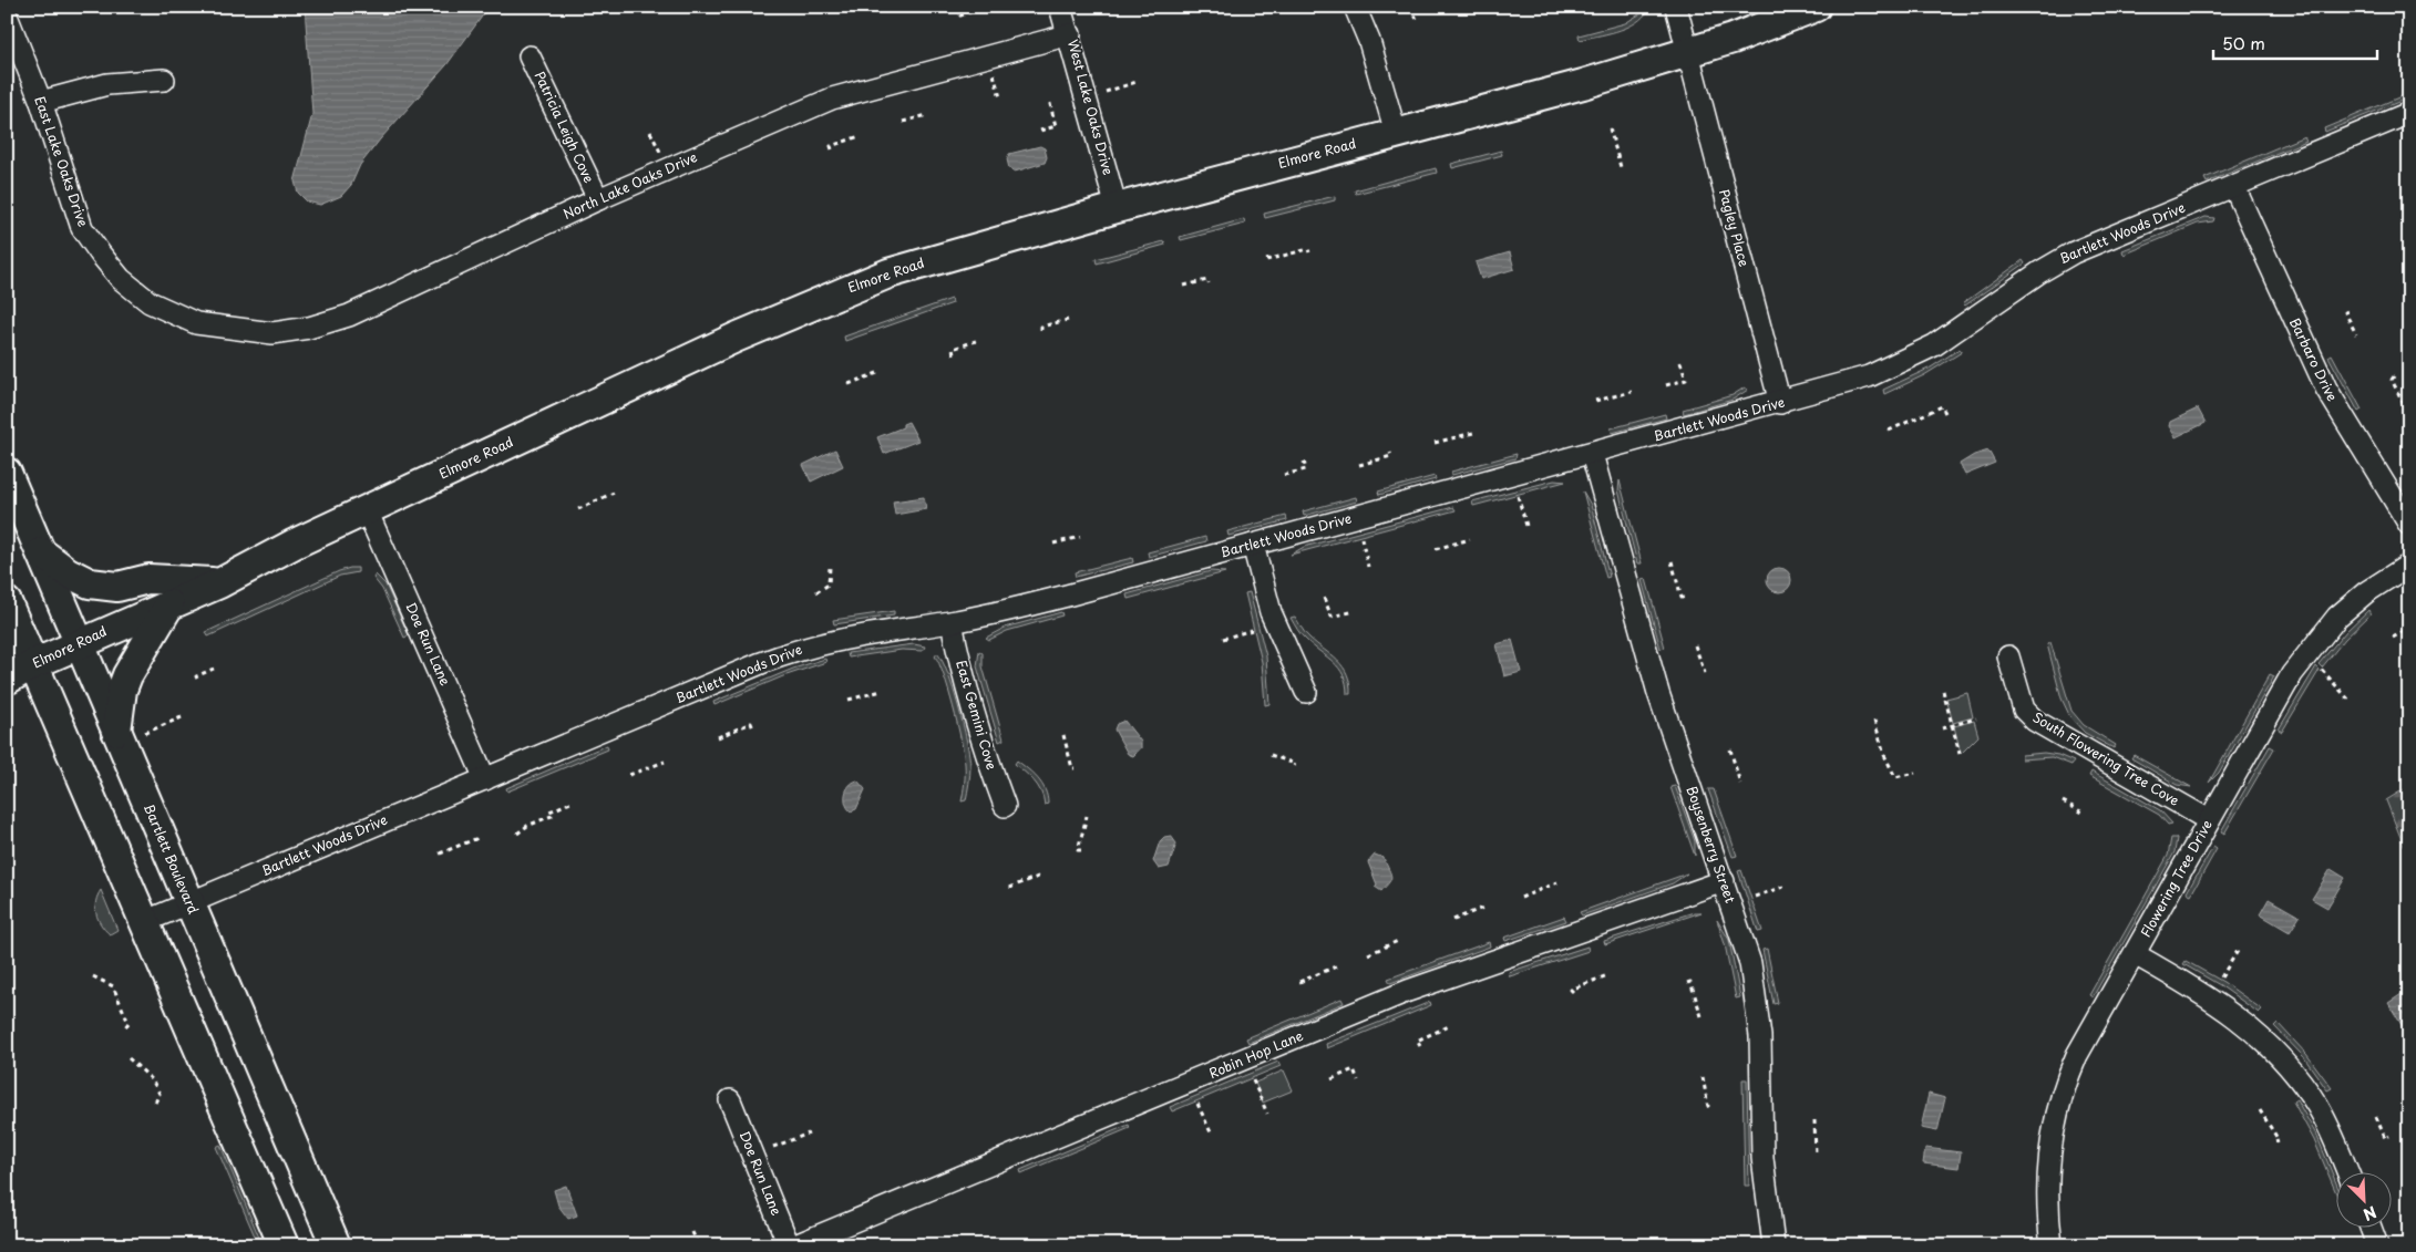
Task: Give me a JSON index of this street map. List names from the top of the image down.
{
  "streets": {
    "street": [
      "West Lake Oaks Drive",
      "Patricia Leigh Cove",
      "Elmore Road",
      "East Lake Oaks Drive",
      "North Lake Oaks Drive",
      "Pagley Place",
      "Bartlett Woods Drive",
      "Barbaro Drive",
      "Doe Run Lane",
      "East Gemini Cove",
      "South Flowering Tree Cove",
      "Boysenberry Street",
      "Bartlett Boulevard",
      "Flowering Tree Drive",
      "Robin Hop Lane"
    ]
  },
  "crossings": [
    ["West Lake Oaks Drive", "Elmore Road"],
    ["West Lake Oaks Drive", "North Lake Oaks Drive"],
    ["Patricia Leigh Cove", "North Lake Oaks Drive"],
    ["Elmore Road", "Pagley Place"],
    ["Elmore Road", "Doe Run Lane"],
    ["Elmore Road", "Bartlett Boulevard"],
    ["East Lake Oaks Drive", "North Lake Oaks Drive"],
    ["Pagley Place", "Bartlett Woods Drive"],
    ["Bartlett Woods Drive", "Barbaro Drive"],
    ["Bartlett Woods Drive", "Doe Run Lane"],
    ["Bartlett Woods Drive", "East Gemini Cove"],
    ["Bartlett Woods Drive", "Boysenberry Street"],
    ["Bartlett Woods Drive", "Bartlett Boulevard"],
    ["South Flowering Tree Cove", "Flowering Tree Drive"],
    ["Boysenberry Street", "Robin Hop Lane"]
  ],
  "scale_bar": "50 m",
  "north": "bottom right"
}
